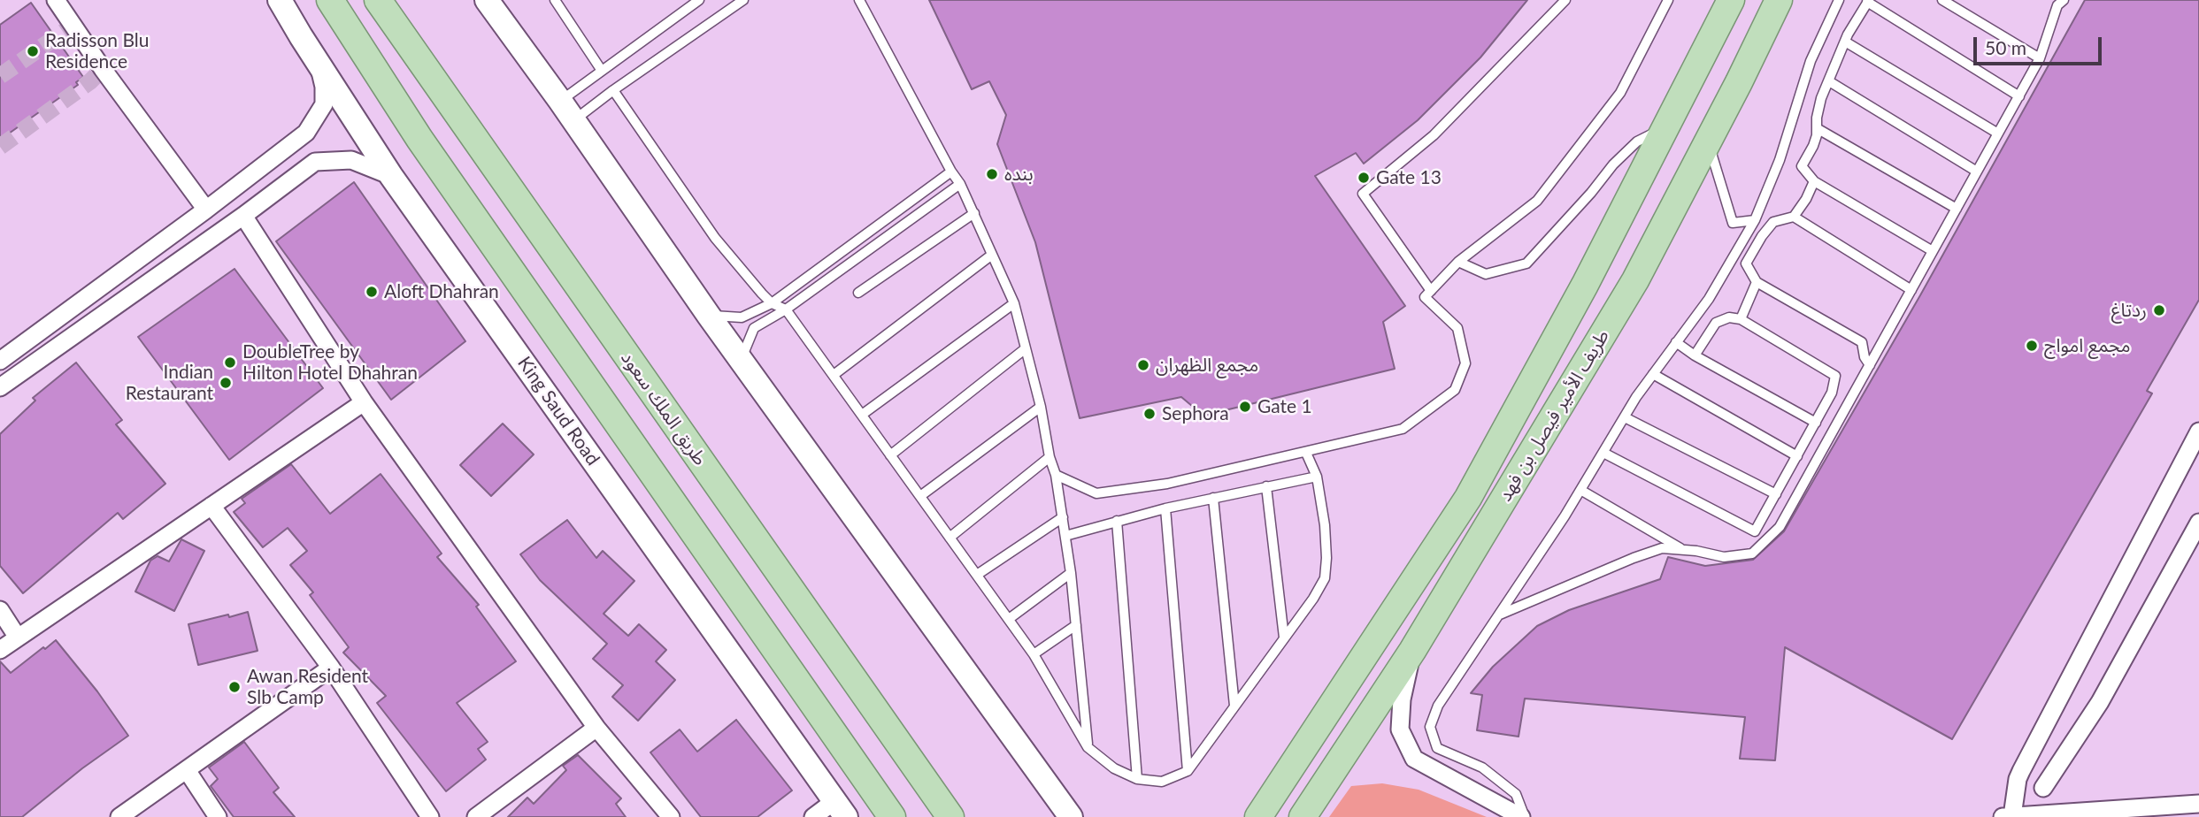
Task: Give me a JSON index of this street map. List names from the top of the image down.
{
  "streets": {
    "main road": ["طريق الملك سعود", "King Saud Road", "طريف الأمير فيصل بن فهد"]
  },
  "places": [
    "Radisson Blu Residence",
    "بنده",
    "Gate 13",
    "Aloft Dhahran",
    "ردتاغ",
    "مجمع امواج",
    "DoubleTree by Hilton Hotel Dhahran",
    "مجمع الظهران",
    "Indian Restaurant",
    "Gate 1",
    "Sephora",
    "Awan Resident Slb Camp"
  ],
  "scale_bar": "50 m"
}
